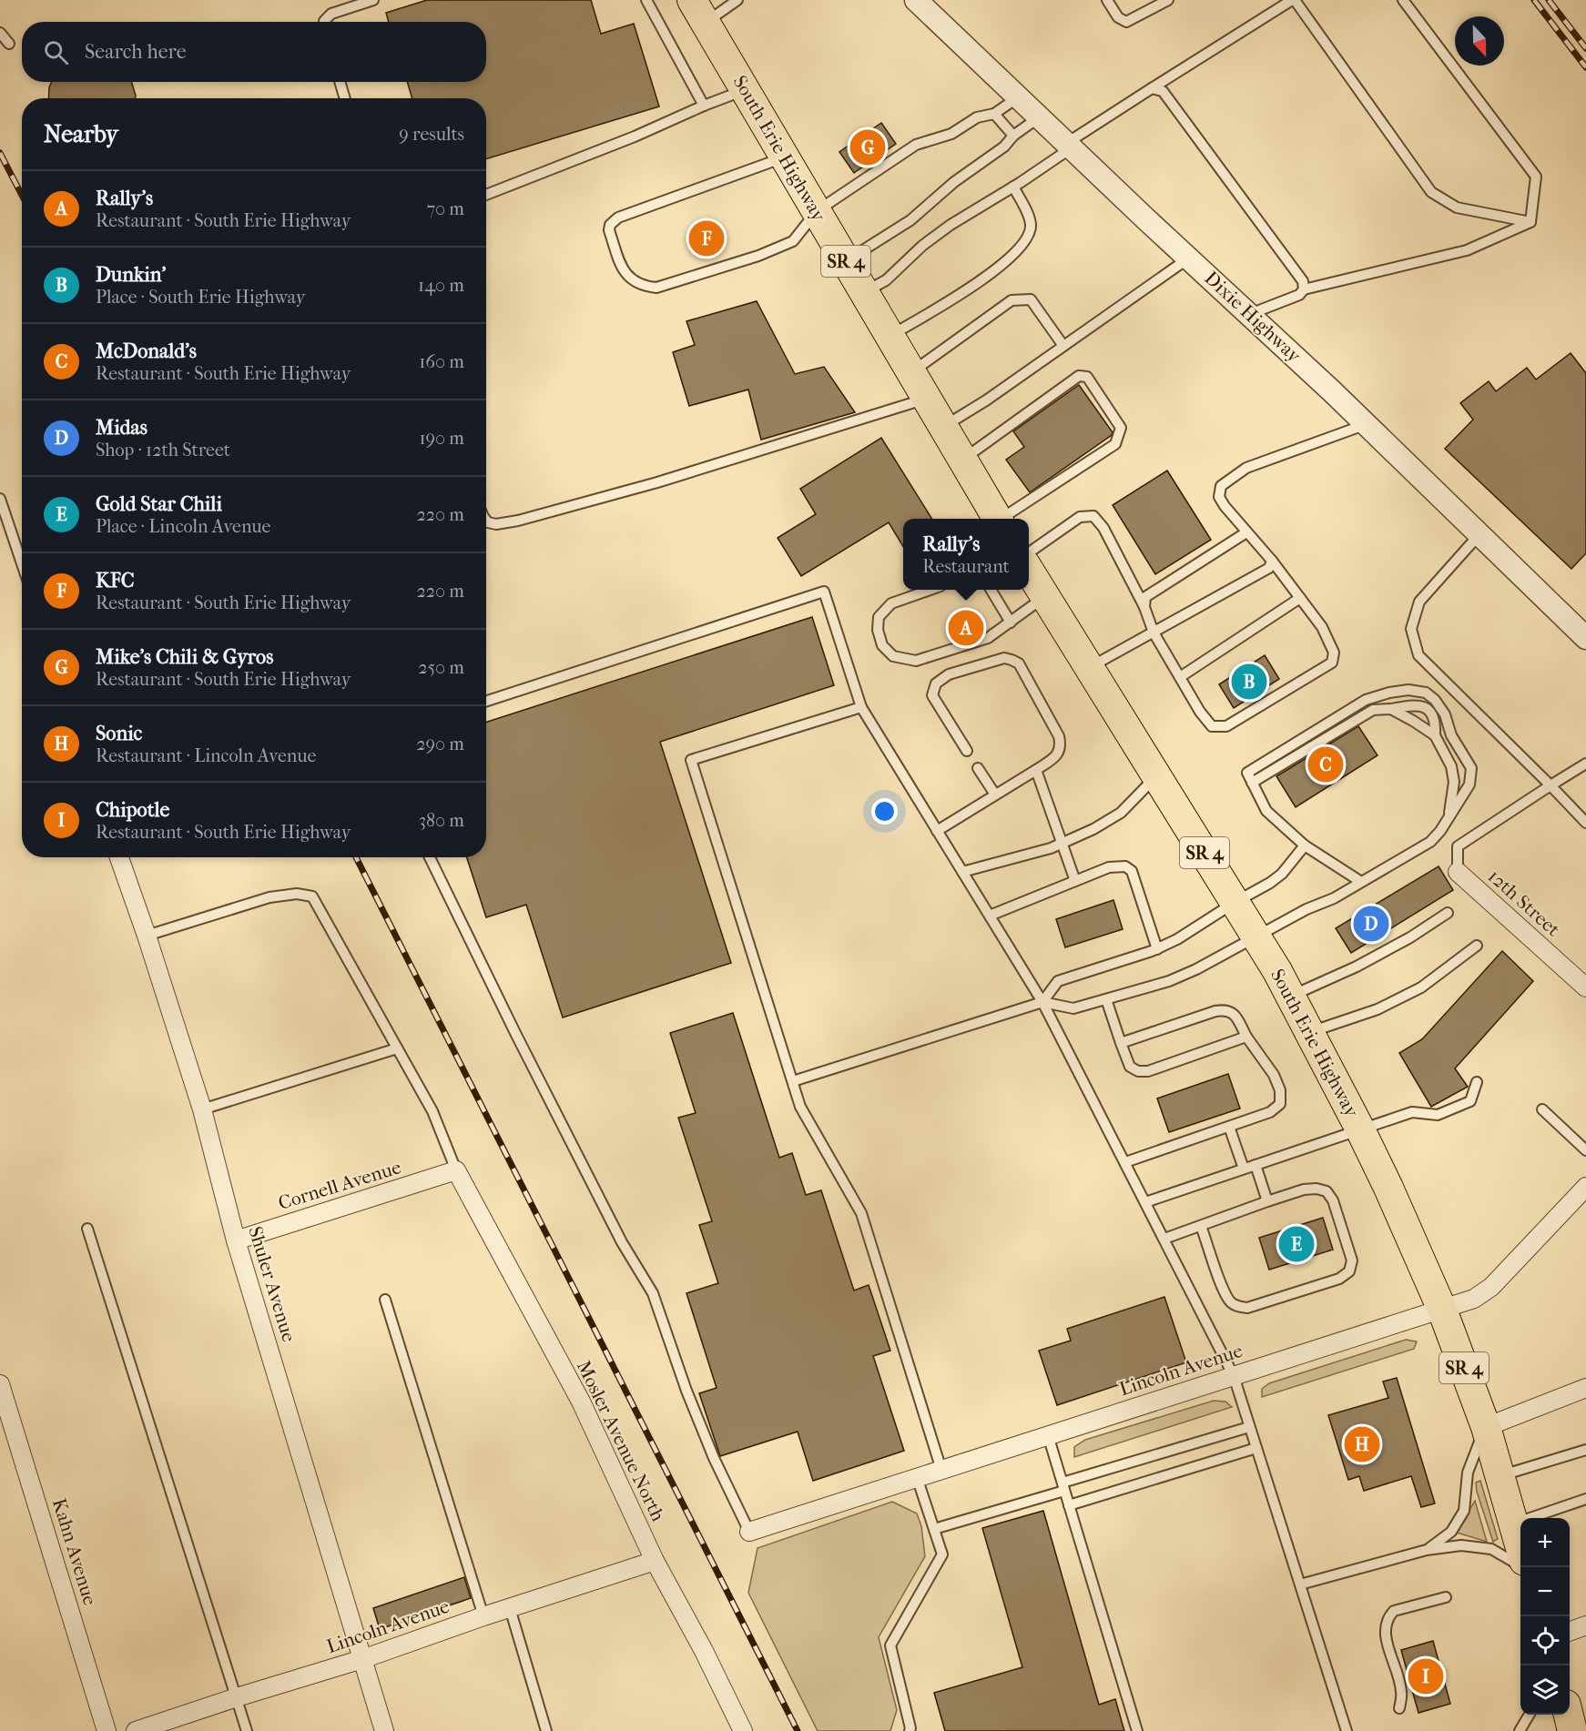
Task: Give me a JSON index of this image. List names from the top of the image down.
{
  "streets": {
    "main road": ["South Erie Highway", "SR 4"],
    "street": [
      "Dixie Highway",
      "12th Street",
      "Cornell Avenue",
      "Shuler Avenue",
      "Lincoln Avenue",
      "Mosler Avenue North",
      "Kahn Avenue"
    ]
  },
  "crossings": [
    ["South Erie Highway", "Lincoln Avenue"],
    ["Cornell Avenue", "Shuler Avenue"],
    ["Cornell Avenue", "Mosler Avenue North"],
    ["Shuler Avenue", "Lincoln Avenue"],
    ["Lincoln Avenue", "Mosler Avenue North"]
  ],
  "north": "bottom",
  "page": {
    "search": "Search here",
    "heading": ["Nearby", "9 results"],
    "pins": [
      "G",
      "F",
      "A",
      "B",
      "C",
      "D",
      "E",
      "H",
      "I"
    ],
    "list": [
      {
        "mark": "A",
        "name": "Rally's",
        "note": "Restaurant · South Erie Highway",
        "value": "70 m"
      },
      {
        "mark": "B",
        "name": "Dunkin'",
        "note": "Place · South Erie Highway",
        "value": "140 m"
      },
      {
        "mark": "C",
        "name": "McDonald's",
        "note": "Restaurant · South Erie Highway",
        "value": "160 m"
      },
      {
        "mark": "D",
        "name": "Midas",
        "note": "Shop · 12th Street",
        "value": "190 m"
      },
      {
        "mark": "E",
        "name": "Gold Star Chili",
        "note": "Place · Lincoln Avenue",
        "value": "220 m"
      },
      {
        "mark": "F",
        "name": "KFC",
        "note": "Restaurant · South Erie Highway",
        "value": "220 m"
      },
      {
        "mark": "G",
        "name": "Mike's Chili & Gyros",
        "note": "Restaurant · South Erie Highway",
        "value": "250 m"
      },
      {
        "mark": "H",
        "name": "Sonic",
        "note": "Restaurant · Lincoln Avenue",
        "value": "290 m"
      },
      {
        "mark": "I",
        "name": "Chipotle",
        "note": "Restaurant · South Erie Highway",
        "value": "380 m"
      }
    ],
    "popup": ["Rally's", "Restaurant"],
    "map_buttons": ["+", "−"]
  }
}
